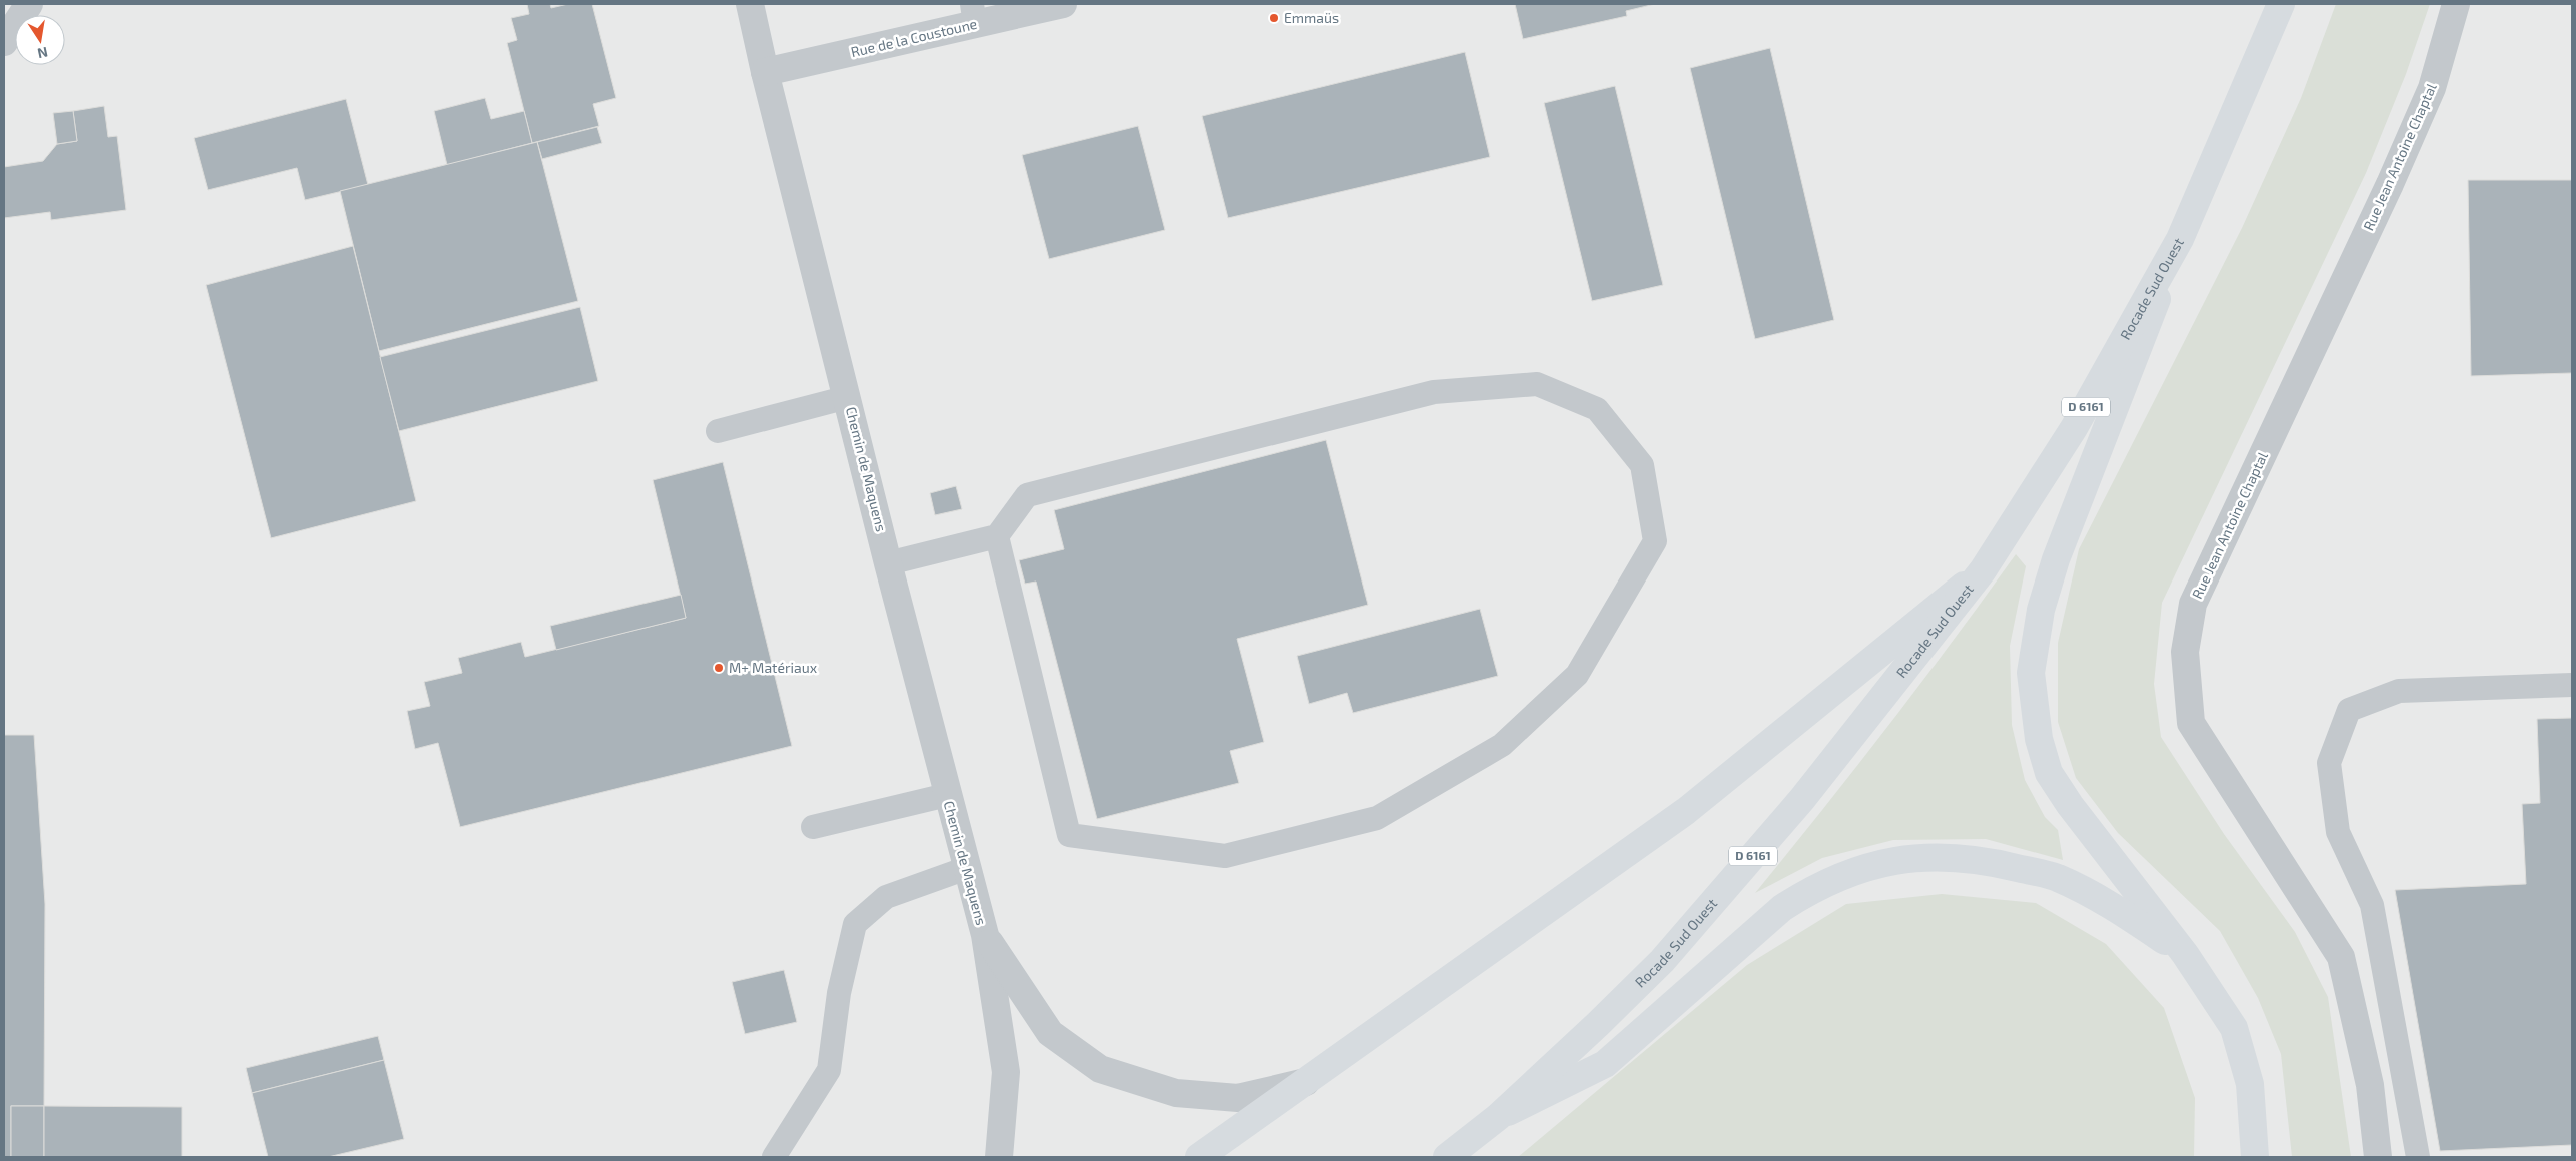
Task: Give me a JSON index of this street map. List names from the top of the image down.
{
  "streets": {
    "main road": ["Rocade Sud Ouest", "D 6161"],
    "street": ["Rue de la Coustoune", "Rue Jean Antoine Chaptal", "Chemin de Maquens"]
  },
  "crossings": [
    ["Rue de la Coustoune", "Chemin de Maquens"]
  ],
  "places": ["Emmaüs", "M+ Matériaux"],
  "north": "bottom"
}
